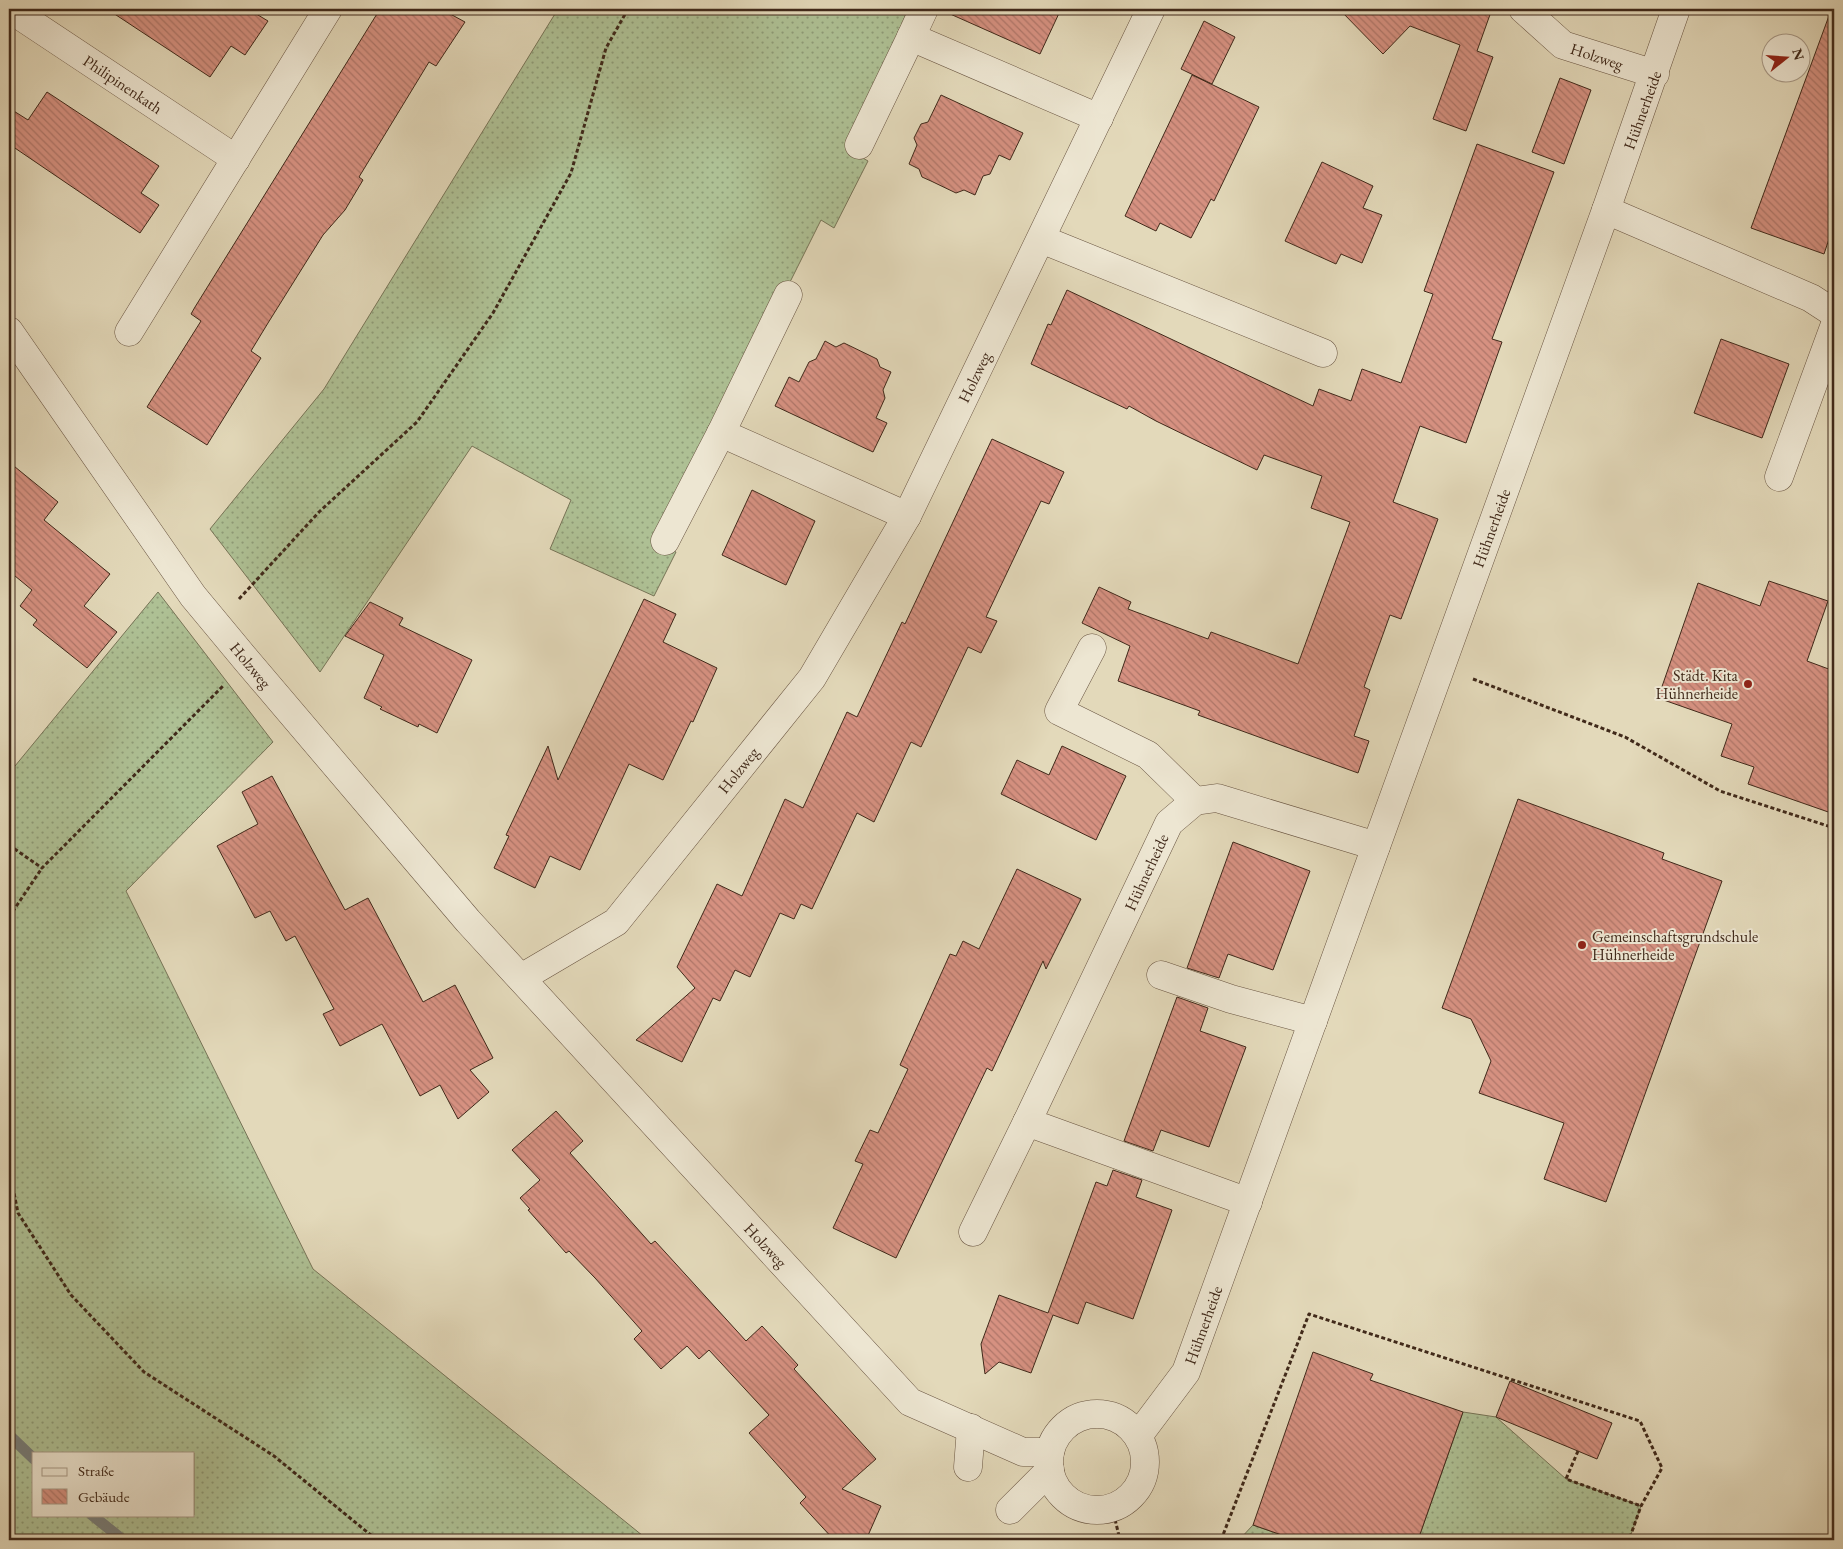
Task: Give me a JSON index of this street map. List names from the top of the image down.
{
  "streets": {
    "street": ["Holzweg", "Philipinenkath", "Hühnerheide"]
  },
  "crossings": [
    ["Holzweg", "Hühnerheide"]
  ],
  "places": ["Städt. Kita Hühnerheide", "Gemeinschaftsgrundschule Hühnerheide"],
  "legend": ["Straße", "Gebäude"],
  "north": "right"
}
